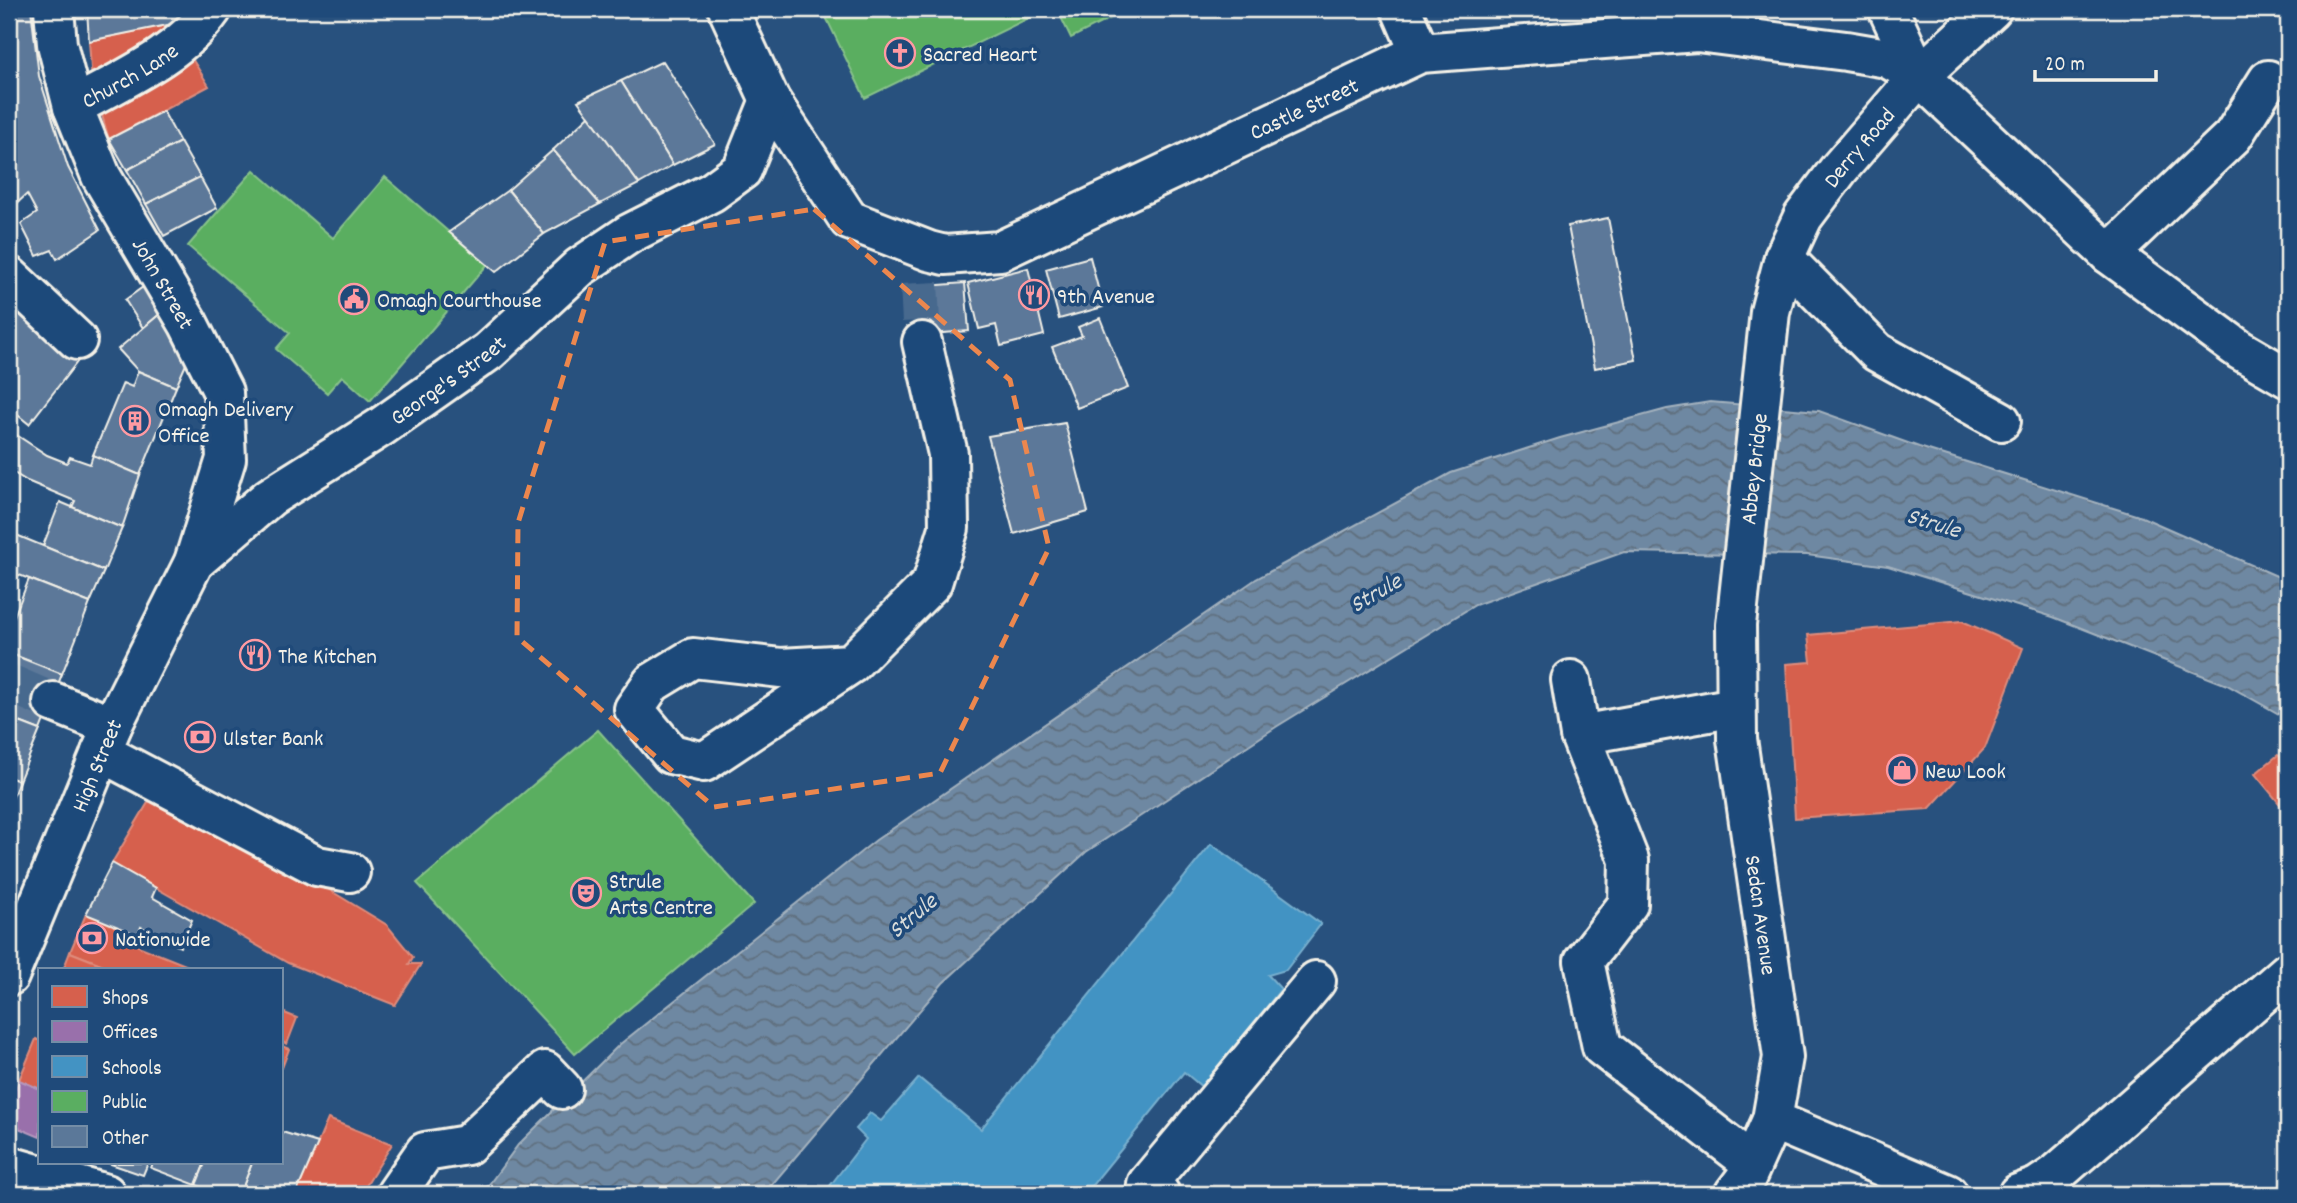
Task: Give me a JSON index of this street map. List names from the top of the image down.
{
  "streets": {
    "street": [
      "Church Lane",
      "Castle Street",
      "Derry Road",
      "John Street",
      "George's Street",
      "Abbey Bridge",
      "High Street",
      "Sedan Avenue"
    ]
  },
  "crossings": [
    ["Church Lane", "John Street"],
    ["Castle Street", "Derry Road"],
    ["Castle Street", "George's Street"],
    ["Derry Road", "Abbey Bridge"],
    ["John Street", "George's Street"],
    ["John Street", "High Street"],
    ["George's Street", "High Street"],
    ["Abbey Bridge", "Sedan Avenue"]
  ],
  "water": ["Strule"],
  "places": {
    "church": ["Sacred Heart"],
    "restaurant": ["9th Avenue", "The Kitchen"],
    "public building": ["Omagh Courthouse"],
    "building": ["Omagh Delivery Office"],
    "bank": ["Ulster Bank", "Nationwide"],
    "shop": ["New Look"],
    "theatre": ["Strule Arts Centre"]
  },
  "legend": [
    "Shops",
    "Offices",
    "Schools",
    "Public",
    "Other"
  ],
  "scale_bar": "20 m"
}
